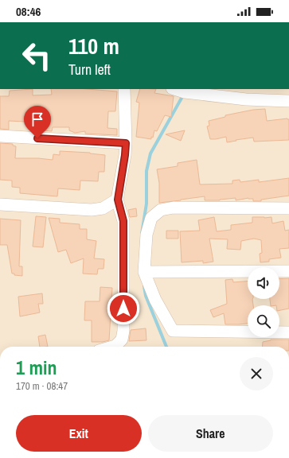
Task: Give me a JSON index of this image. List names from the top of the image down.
{
  "page": {
    "status": "08:46",
    "turn": ["110 m", "Turn left"],
    "heading": ["1 min", "170 m · 08:47"],
    "buttons": ["Exit", "Share"]
  }
}
